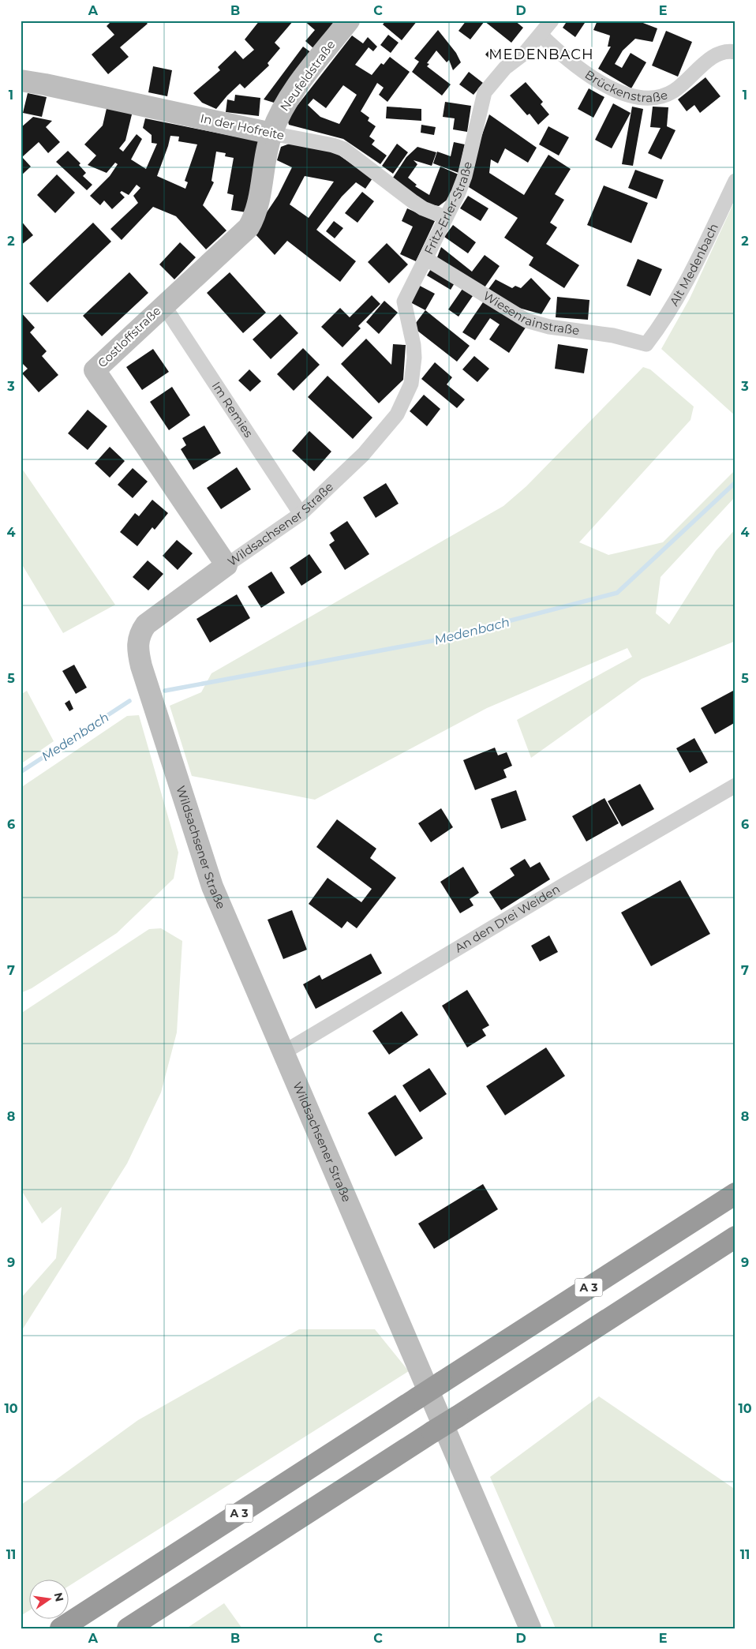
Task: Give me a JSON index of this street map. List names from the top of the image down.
{
  "streets": {
    "highway": ["A 3"],
    "main road": [
      "Neufeldstraße",
      "In der Hofreite",
      "Costloffstraße",
      "Wildsachsener Straße"
    ],
    "street": [
      "Brückenstraße",
      "Fritz-Erler-Straße",
      "Alt Medenbach",
      "Wiesenrainstraße",
      "Im Remies",
      "An den Drei Weiden"
    ]
  },
  "crossings": [
    ["Neufeldstraße", "In der Hofreite"],
    ["Neufeldstraße", "Costloffstraße"],
    ["Brückenstraße", "Fritz-Erler-Straße"],
    ["In der Hofreite", "Fritz-Erler-Straße"],
    ["In der Hofreite", "Costloffstraße"],
    ["Fritz-Erler-Straße", "Wiesenrainstraße"],
    ["Fritz-Erler-Straße", "Wildsachsener Straße"],
    ["Alt Medenbach", "Wiesenrainstraße"],
    ["Costloffstraße", "Im Remies"],
    ["Costloffstraße", "Wildsachsener Straße"],
    ["Im Remies", "Wildsachsener Straße"],
    ["Wildsachsener Straße", "An den Drei Weiden"]
  ],
  "districts": ["MEDENBACH"],
  "water": ["Medenbach"],
  "north": "right",
  "grid": {
    "columns": [
      "A",
      "B",
      "C",
      "D",
      "E"
    ],
    "rows": [
      "1",
      "2",
      "3",
      "4",
      "5",
      "6",
      "7",
      "8",
      "9",
      "10",
      "11"
    ]
  }
}
